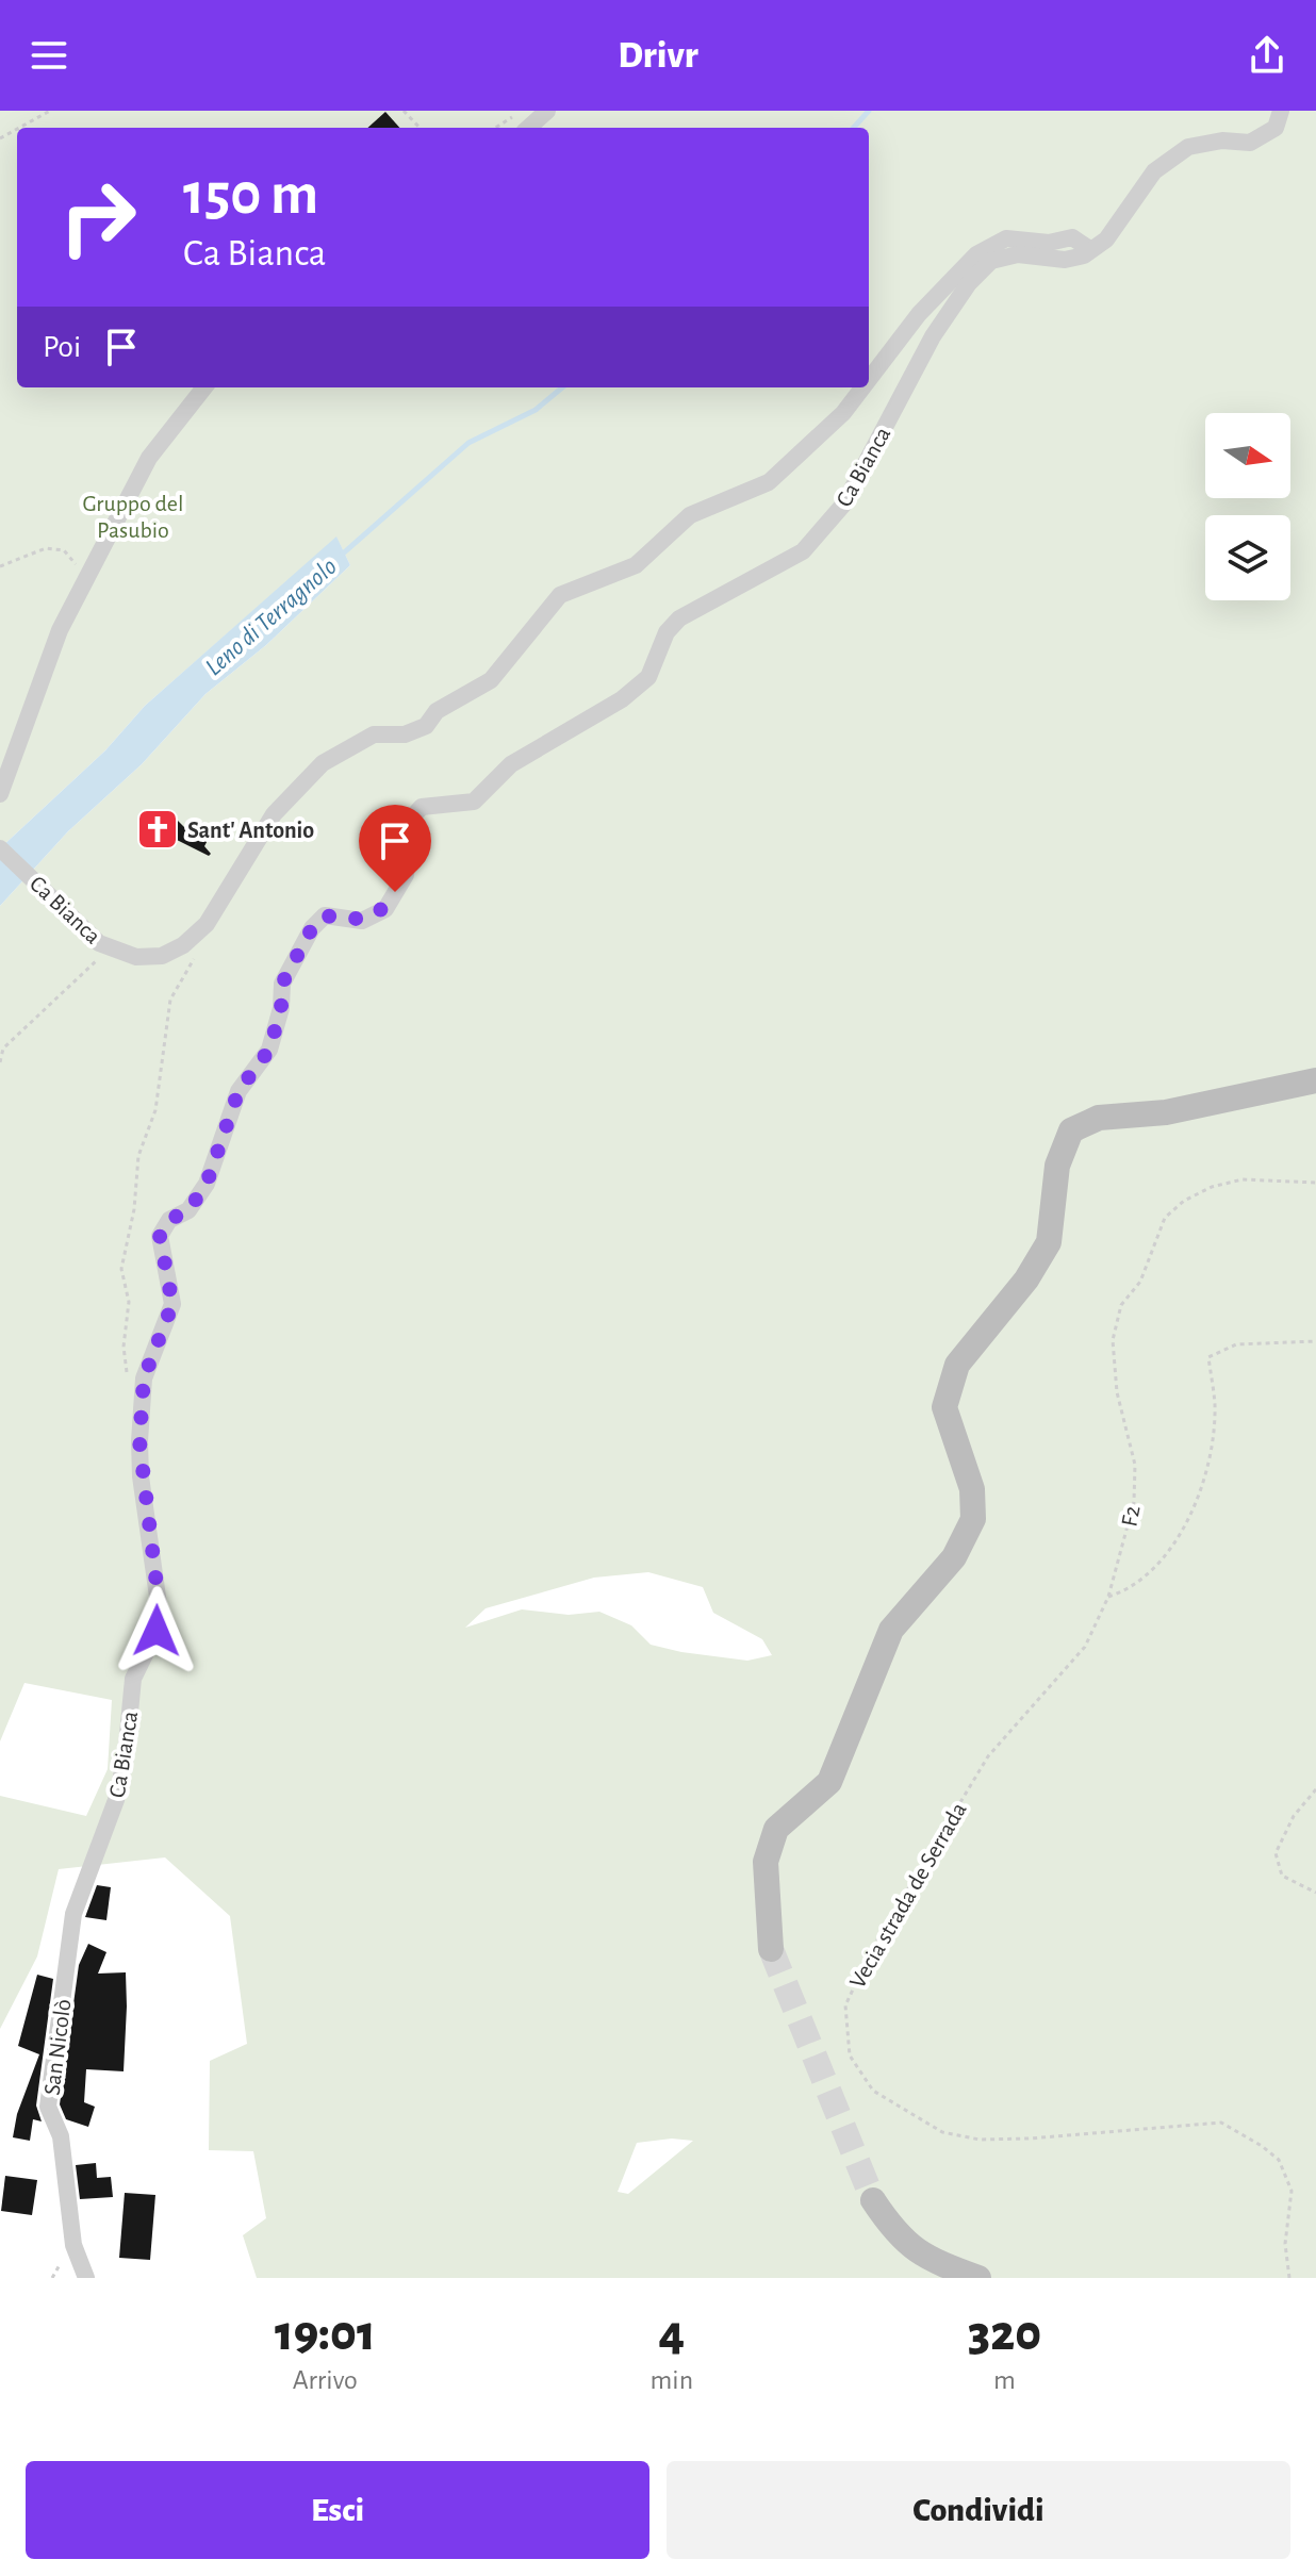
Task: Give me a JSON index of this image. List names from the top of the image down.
{
  "streets": {
    "street": ["Ca Bianca", "San Nicolò"],
    "path": ["F2", "Vecia strada de Serrada"]
  },
  "crossings": [
    ["Ca Bianca", "San Nicolò"],
    ["F2", "Vecia strada de Serrada"]
  ],
  "water": ["Leno di Terragnolo"],
  "parks": ["Gruppo del Pasubio"],
  "places": {
    "church": ["Sant' Antonio"]
  },
  "north": "right",
  "page": {
    "header": "Drivr",
    "turn": ["150 m", "Ca Bianca"],
    "then": "Poi",
    "eta": [
      "19:01",
      "Arrivo",
      "4",
      "min",
      "320",
      "m"
    ],
    "buttons": ["Esci", "Condividi"]
  }
}
